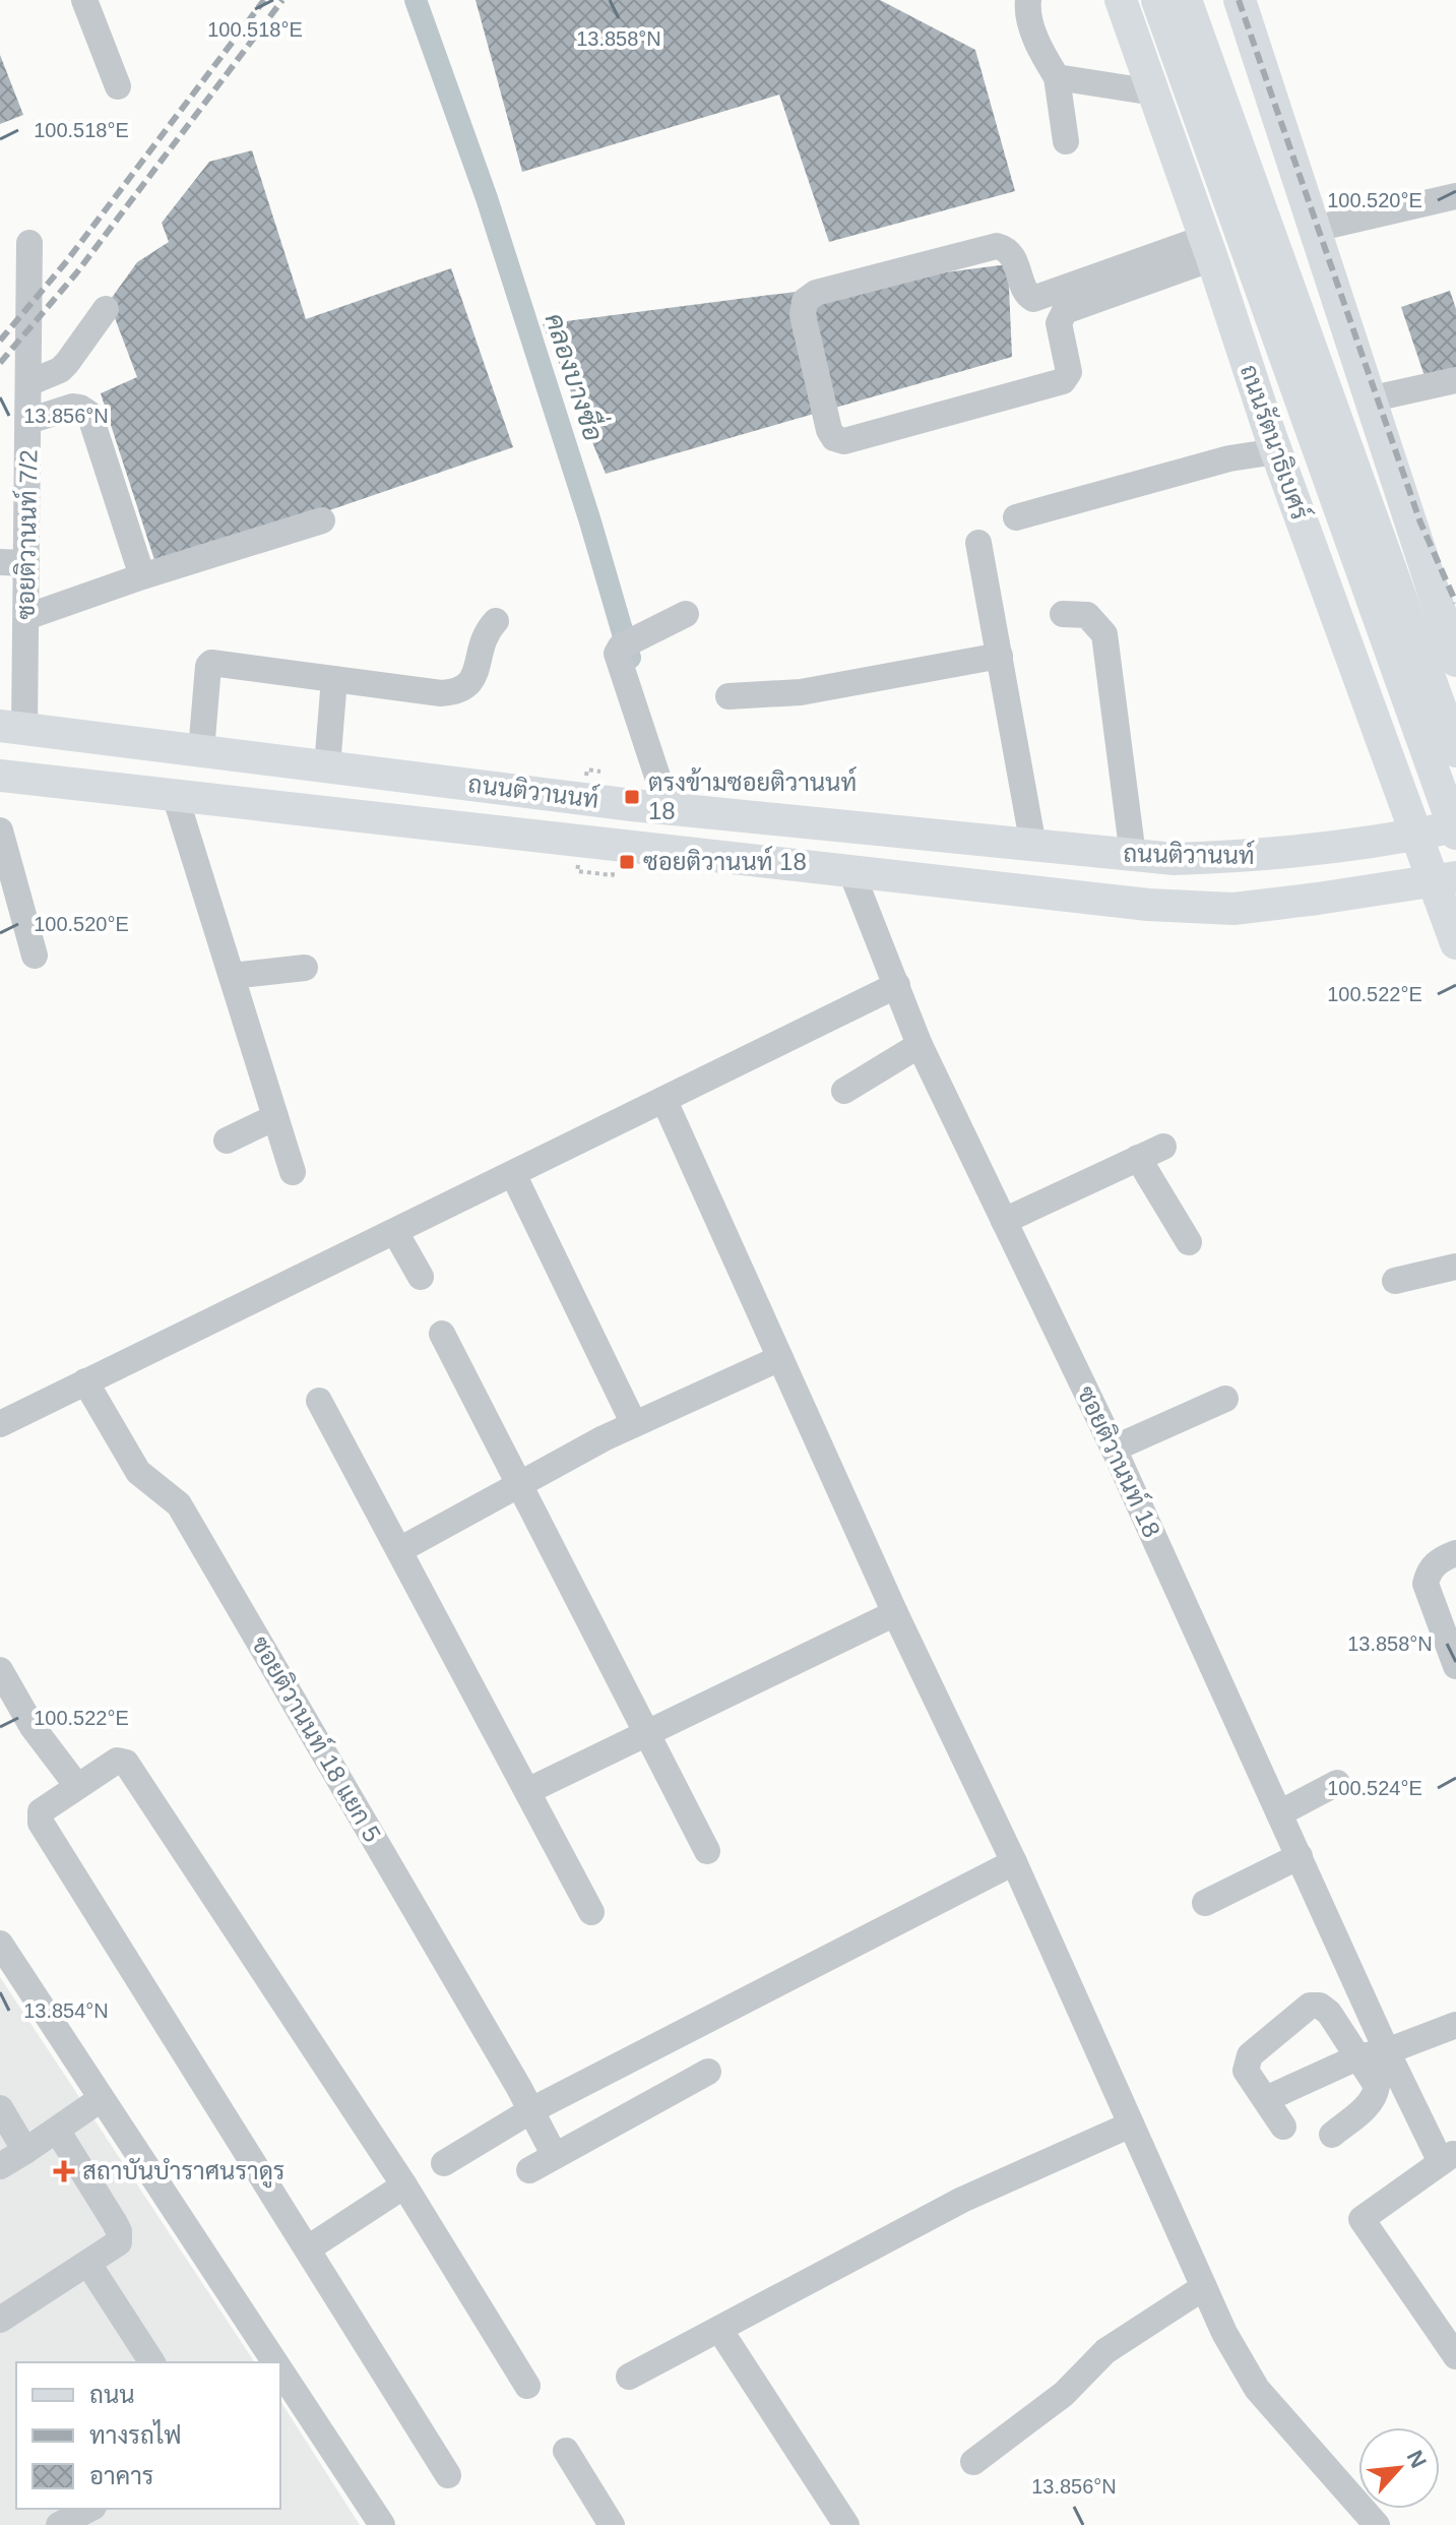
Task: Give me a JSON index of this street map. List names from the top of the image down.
{
  "streets": {
    "main road": ["ถนนรัตนาธิเบศร์", "ถนนติวานนท์"],
    "street": ["ซอยติวานนท์ 7/2", "ซอยติวานนท์ 18", "ซอยติวานนท์ 18 แยก 5"]
  },
  "crossings": [
    ["ถนนรัตนาธิเบศร์", "ถนนติวานนท์"],
    ["ซอยติวานนท์ 7/2", "ถนนติวานนท์"],
    ["ถนนติวานนท์", "ซอยติวานนท์ 18"]
  ],
  "water": ["คลองบางซื่อ"],
  "places": {
    "transit": ["ตรงข้ามซอยติวานนท์ 18", "ซอยติวานนท์ 18"],
    "health": ["สถาบันบำราศนราดูร"]
  },
  "legend": ["ถนน", "ทางรถไฟ", "อาคาร"],
  "north": "top right",
  "coordinates": [
    "100.518°E",
    "13.858°N",
    "100.520°E",
    "13.856°N",
    "100.522°E",
    "100.524°E",
    "13.854°N"
  ]
}
